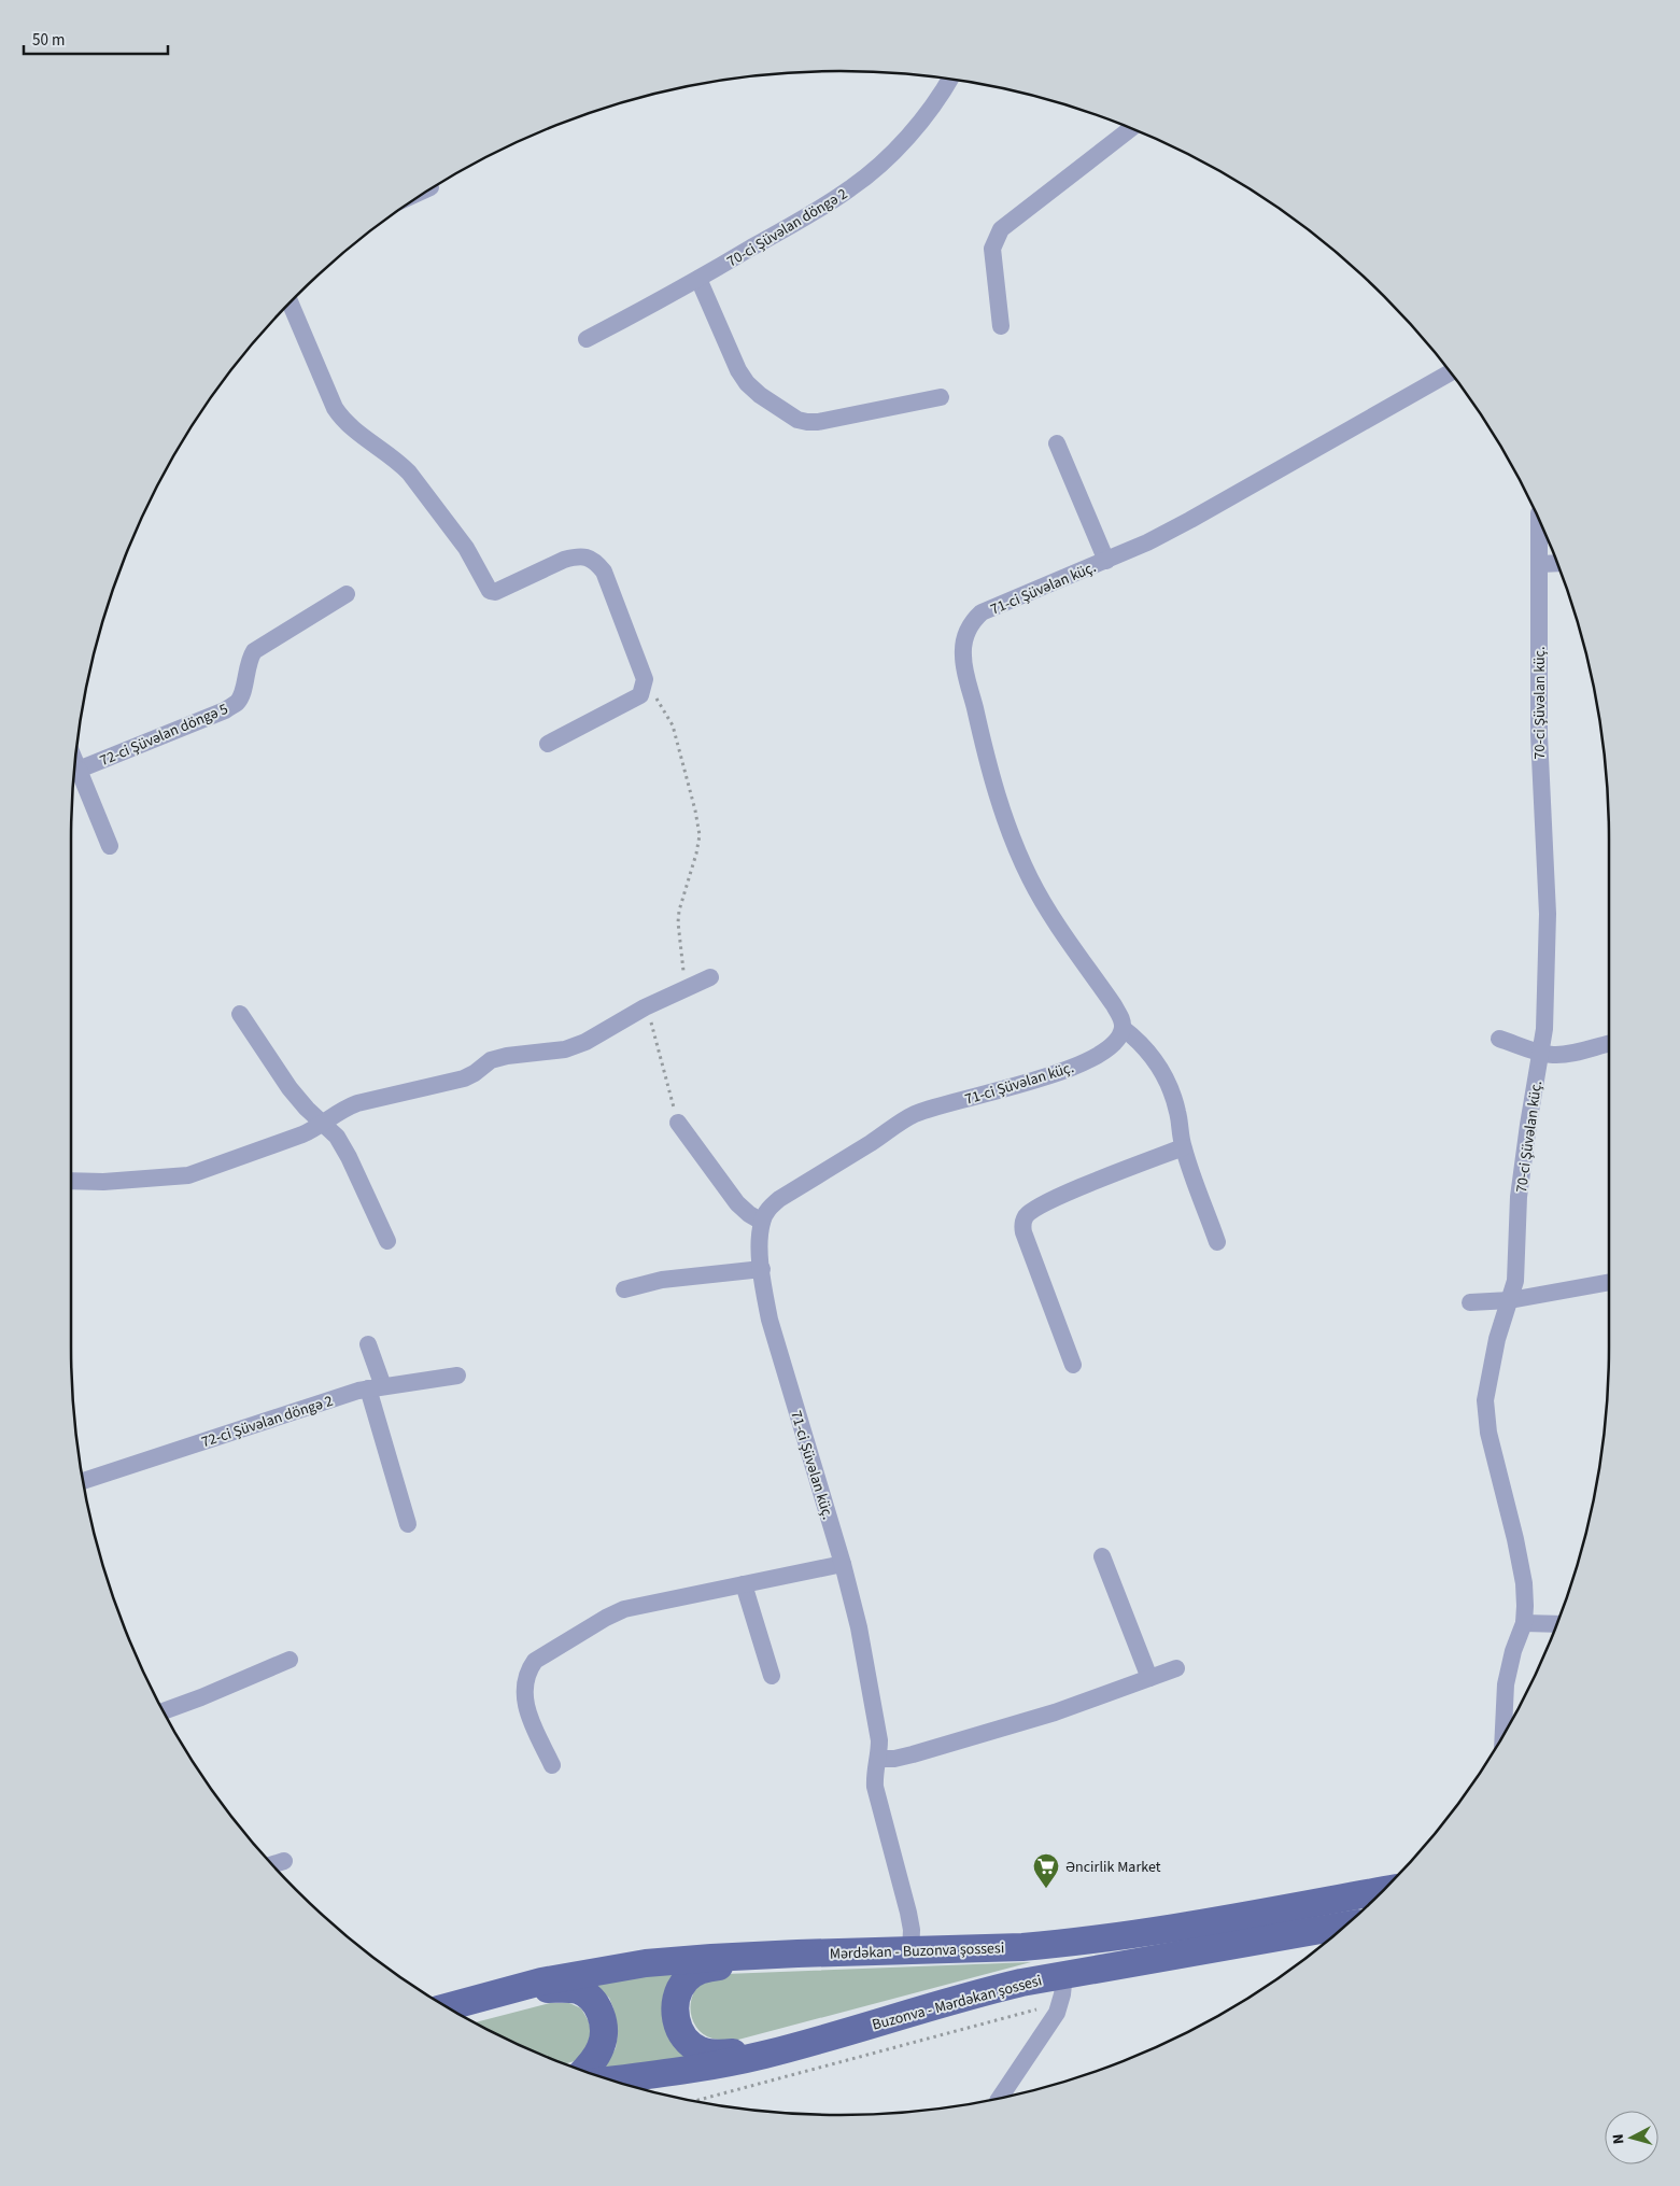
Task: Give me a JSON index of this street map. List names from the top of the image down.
{
  "streets": {
    "main road": ["Mərdəkan - Buzonva şossesi", "Buzonva - Mərdəkan şossesi"],
    "street": [
      "70-ci Şüvəlan döngə 2",
      "71-ci Şüvəlan küç.",
      "70-ci Şüvəlan küç.",
      "72-ci Şüvəlan döngə 5",
      "72-ci Şüvəlan döngə 2"
    ]
  },
  "crossings": [
    ["71-ci Şüvəlan küç.", "Mərdəkan - Buzonva şossesi"]
  ],
  "places": {
    "supermarket": ["Əncirlik Market"]
  },
  "scale_bar": "50 m",
  "north": "left"
}
